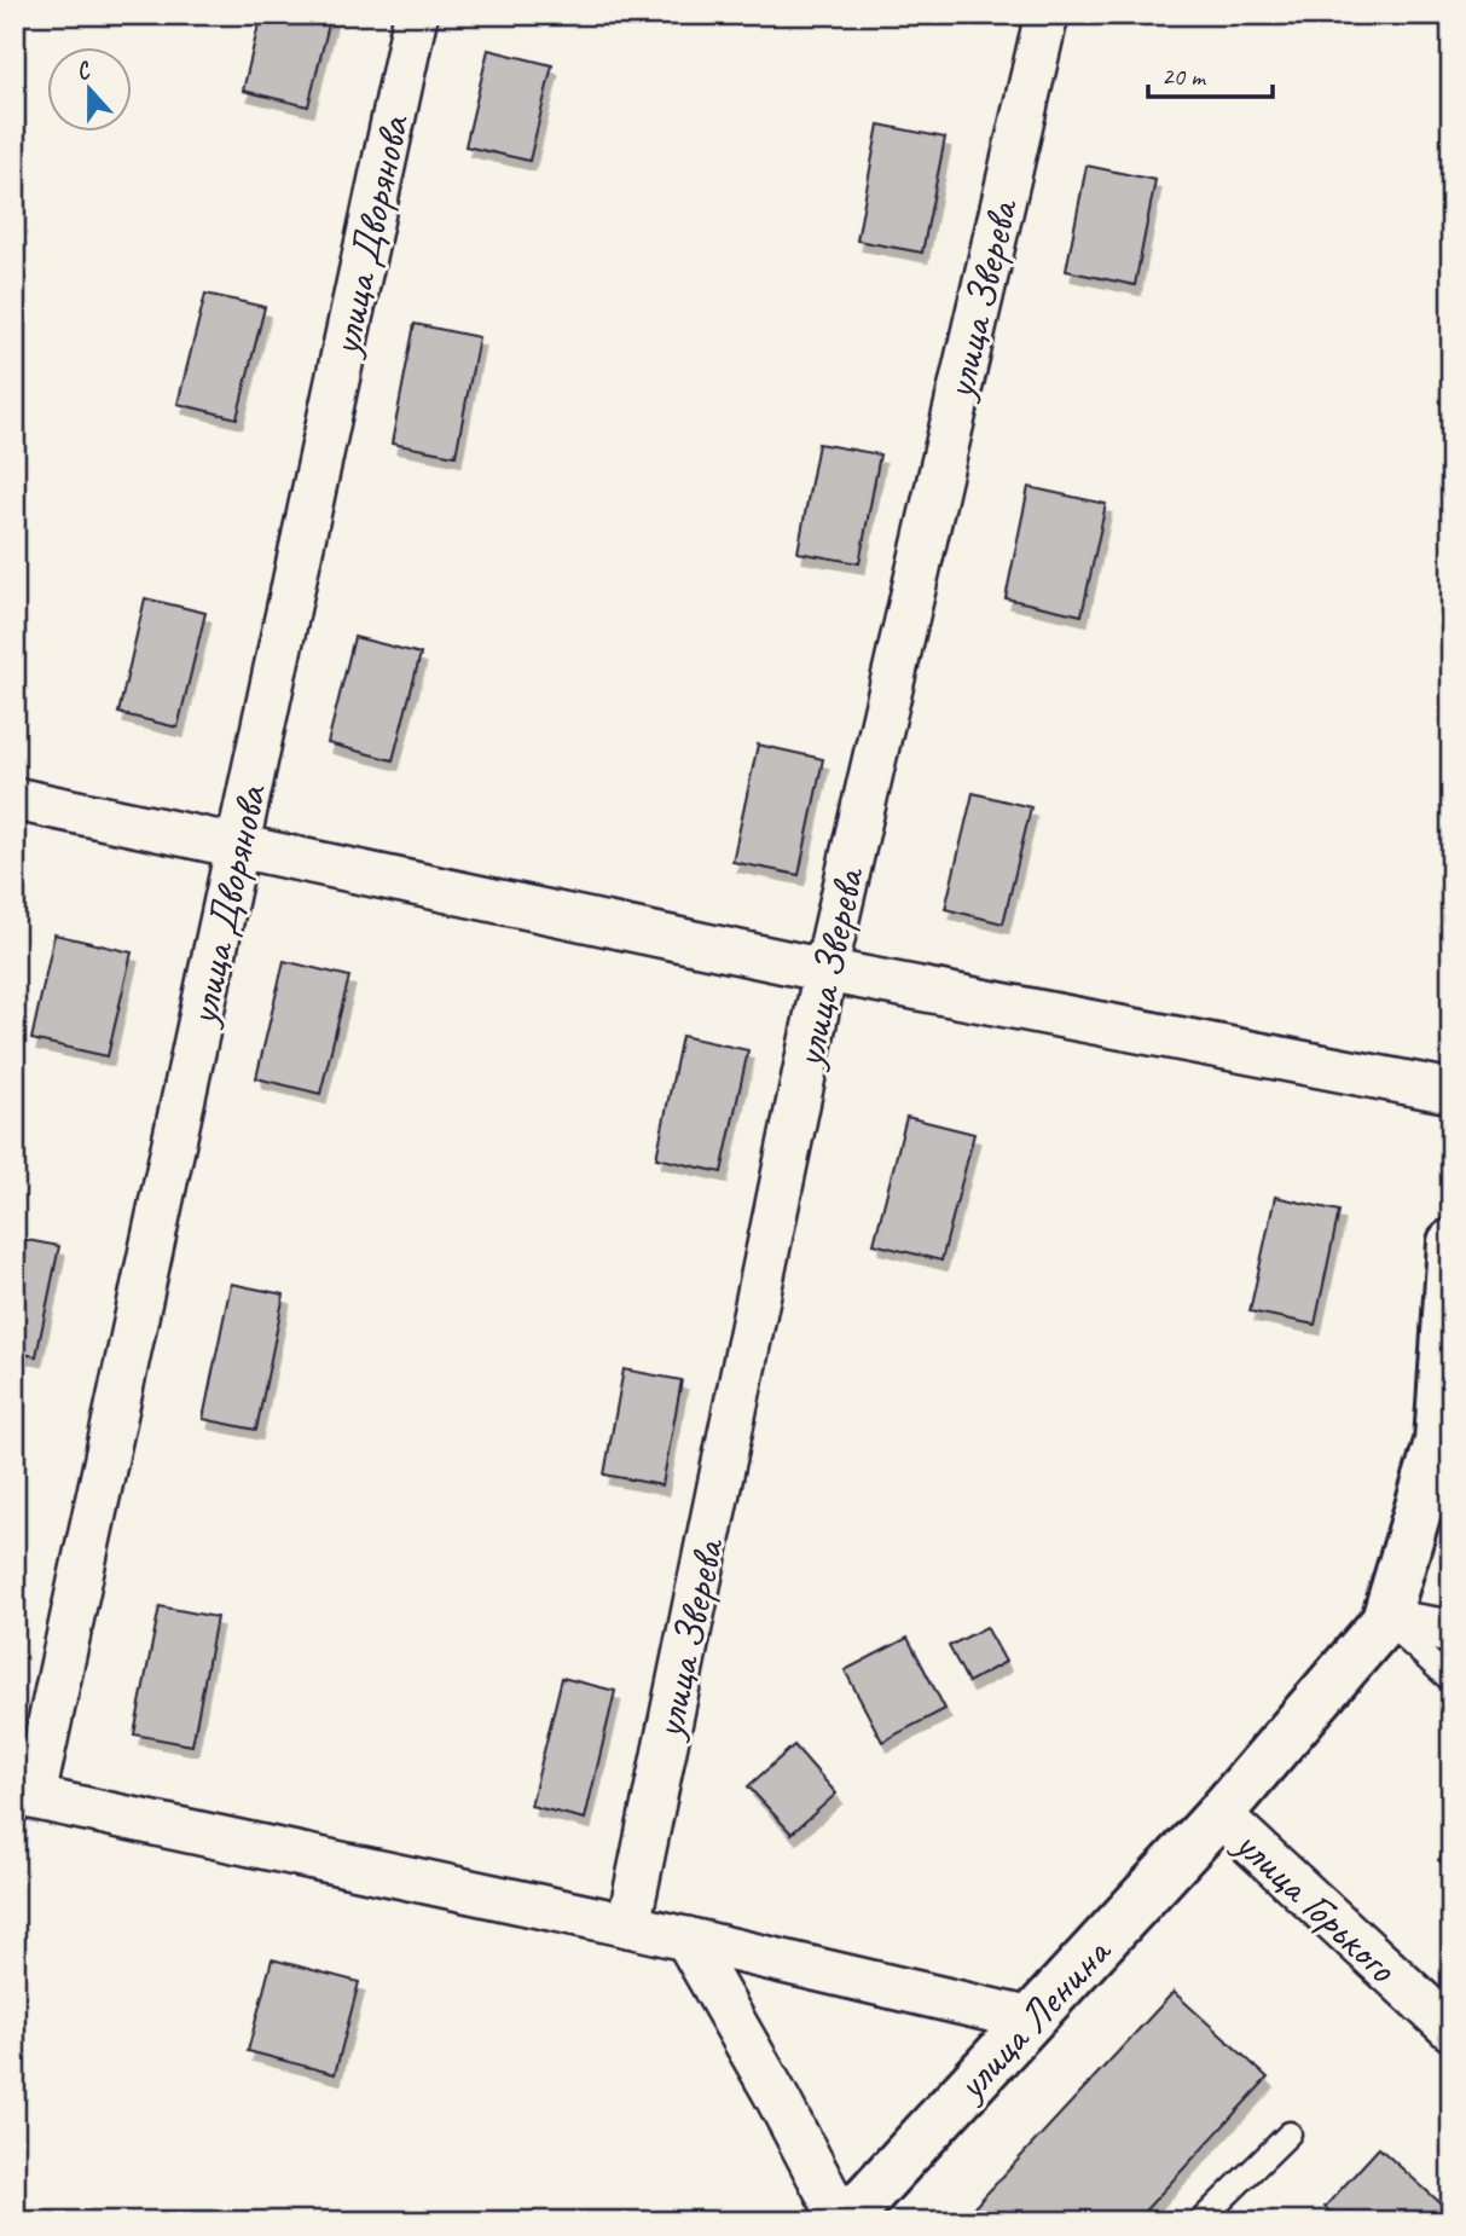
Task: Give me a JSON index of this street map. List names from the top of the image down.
{
  "streets": {
    "street": [
      "улица Дворянова",
      "улица Зверева",
      "улица Горького",
      "улица Ленина"
    ]
  },
  "crossings": [
    ["улица Горького", "улица Ленина"]
  ],
  "scale_bar": "20 m",
  "north": "top"
}
